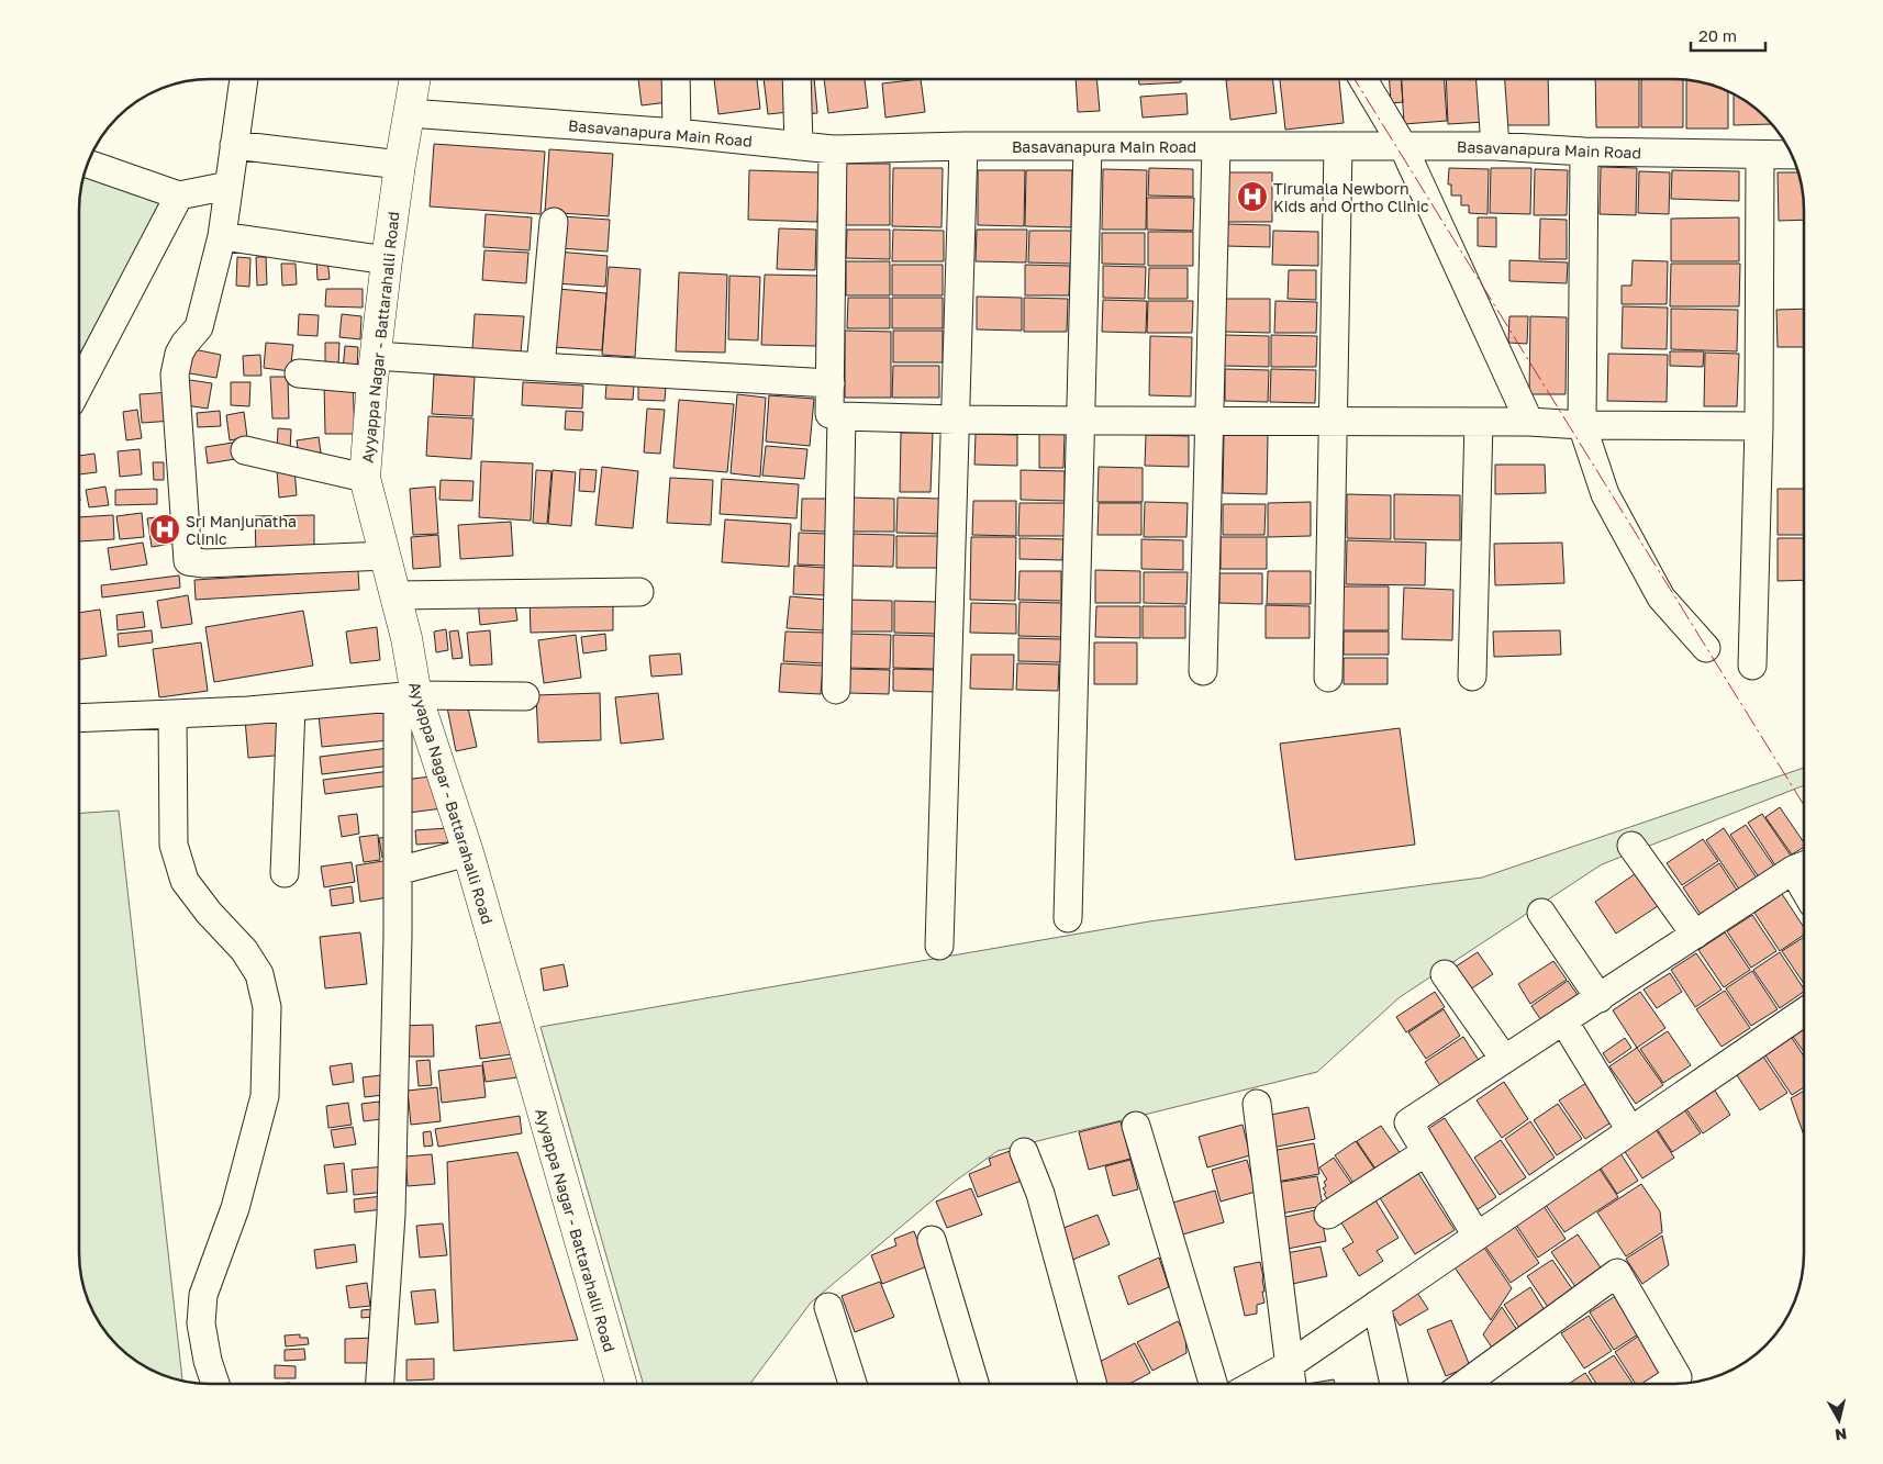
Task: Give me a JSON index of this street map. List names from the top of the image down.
{
  "streets": {
    "main road": ["Ayyappa Nagar - Battarahalli Road"],
    "street": ["Basavanapura Main Road"]
  },
  "crossings": [
    ["Basavanapura Main Road", "Ayyappa Nagar - Battarahalli Road"]
  ],
  "places": {
    "hospital": ["Tirumala Newborn Kids and Ortho Clinic", "Sri Manjunatha Clinic"]
  },
  "scale_bar": "20 m",
  "north": "bottom"
}
